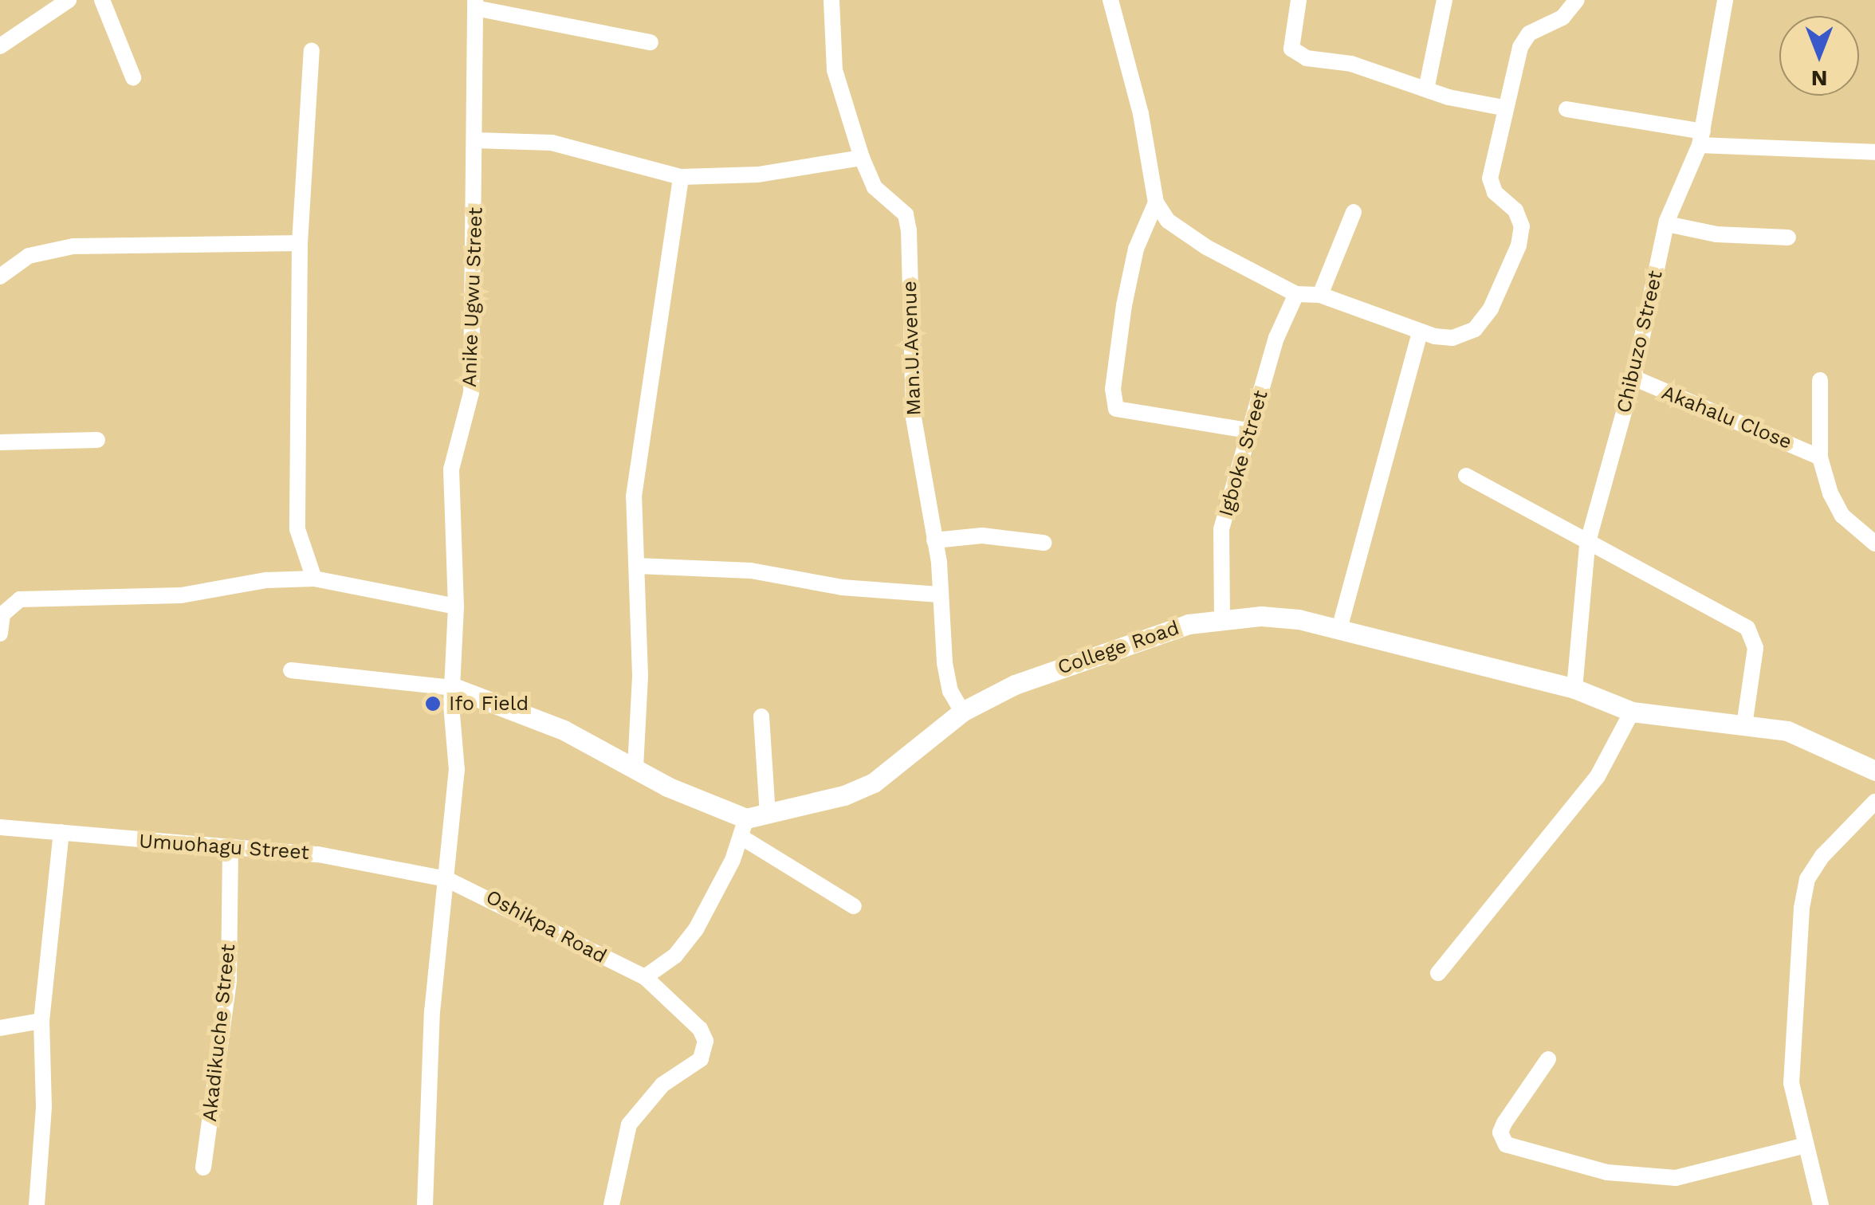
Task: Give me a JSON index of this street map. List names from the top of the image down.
{
  "streets": {
    "main road": ["College Road"],
    "street": [
      "Anike Ugwu Street",
      "Chibuzo Street",
      "Man.U.Avenue",
      "Akahalu Close",
      "Igboke Street",
      "Umuohagu Street",
      "Oshikpa Road",
      "Akadikuche Street"
    ]
  },
  "crossings": [
    ["Anike Ugwu Street", "Umuohagu Street"],
    ["Anike Ugwu Street", "Oshikpa Road"],
    ["Chibuzo Street", "Akahalu Close"],
    ["Chibuzo Street", "College Road"],
    ["Man.U.Avenue", "College Road"],
    ["Igboke Street", "College Road"],
    ["Umuohagu Street", "Oshikpa Road"],
    ["Umuohagu Street", "Akadikuche Street"]
  ],
  "places": ["Ifo Field"],
  "north": "bottom"
}
